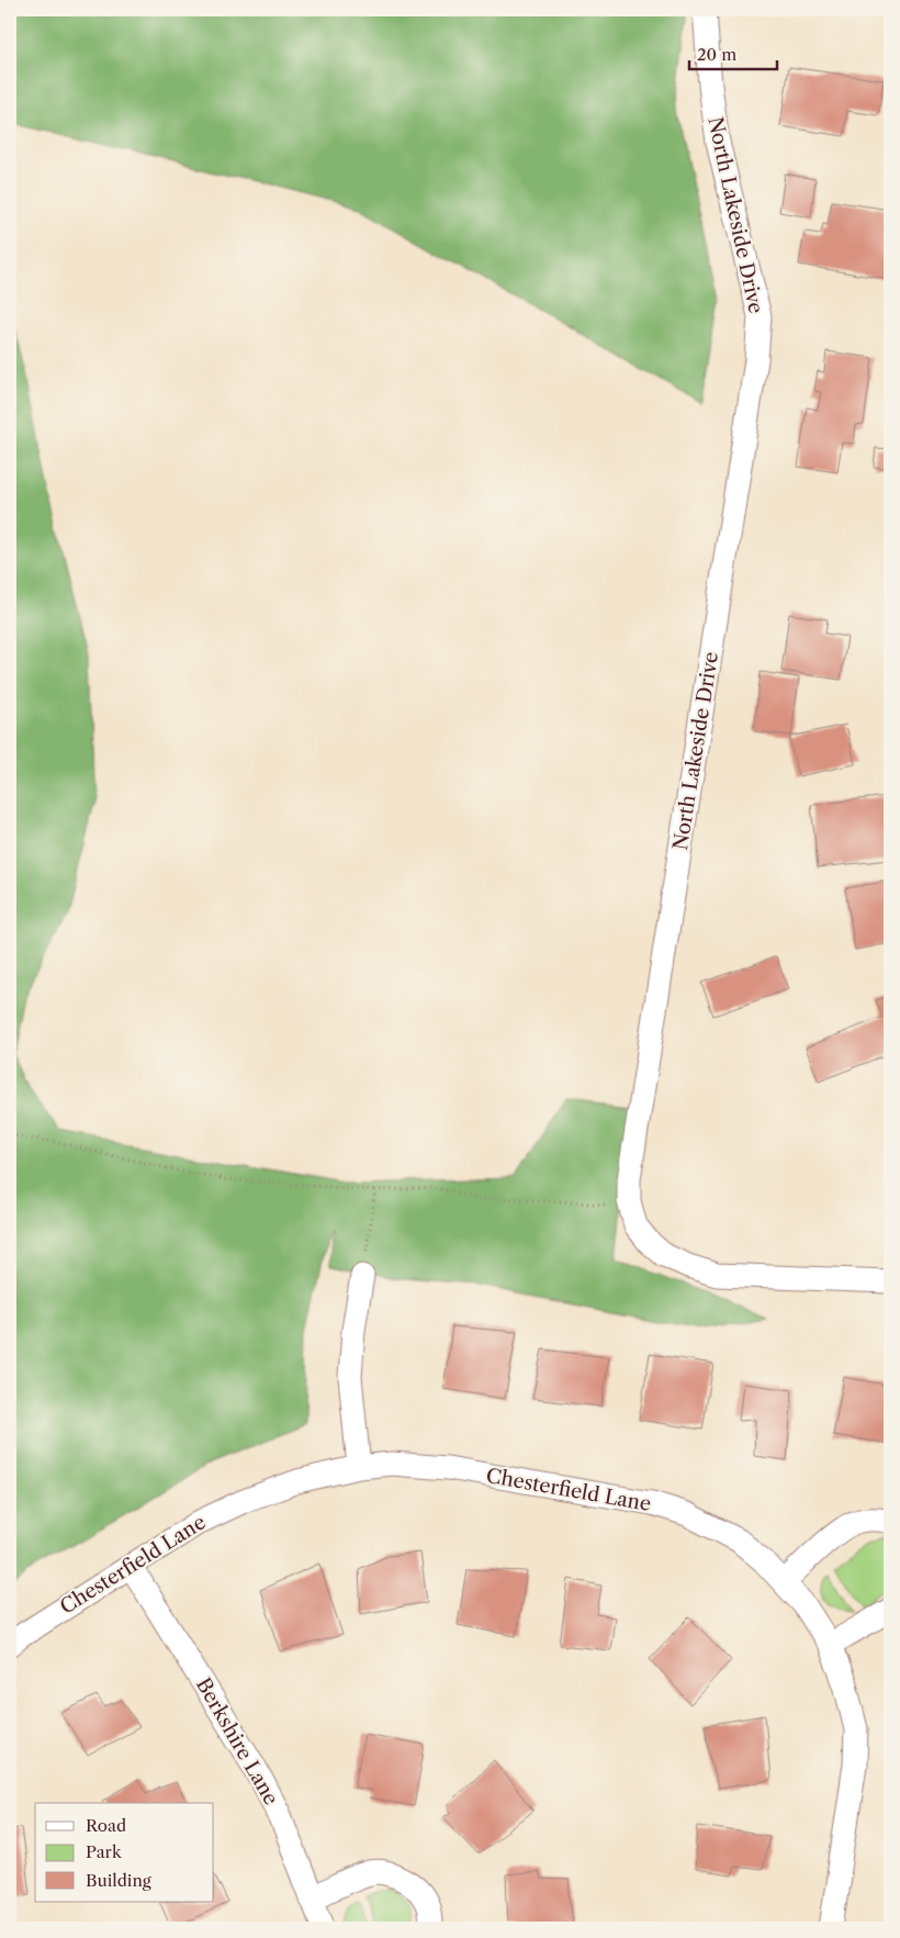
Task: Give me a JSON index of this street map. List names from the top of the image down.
{
  "streets": {
    "street": ["North Lakeside Drive", "Chesterfield Lane", "Berkshire Lane"]
  },
  "crossings": [
    ["Chesterfield Lane", "Berkshire Lane"]
  ],
  "legend": ["Road", "Park", "Building"],
  "scale_bar": "20 m"
}
